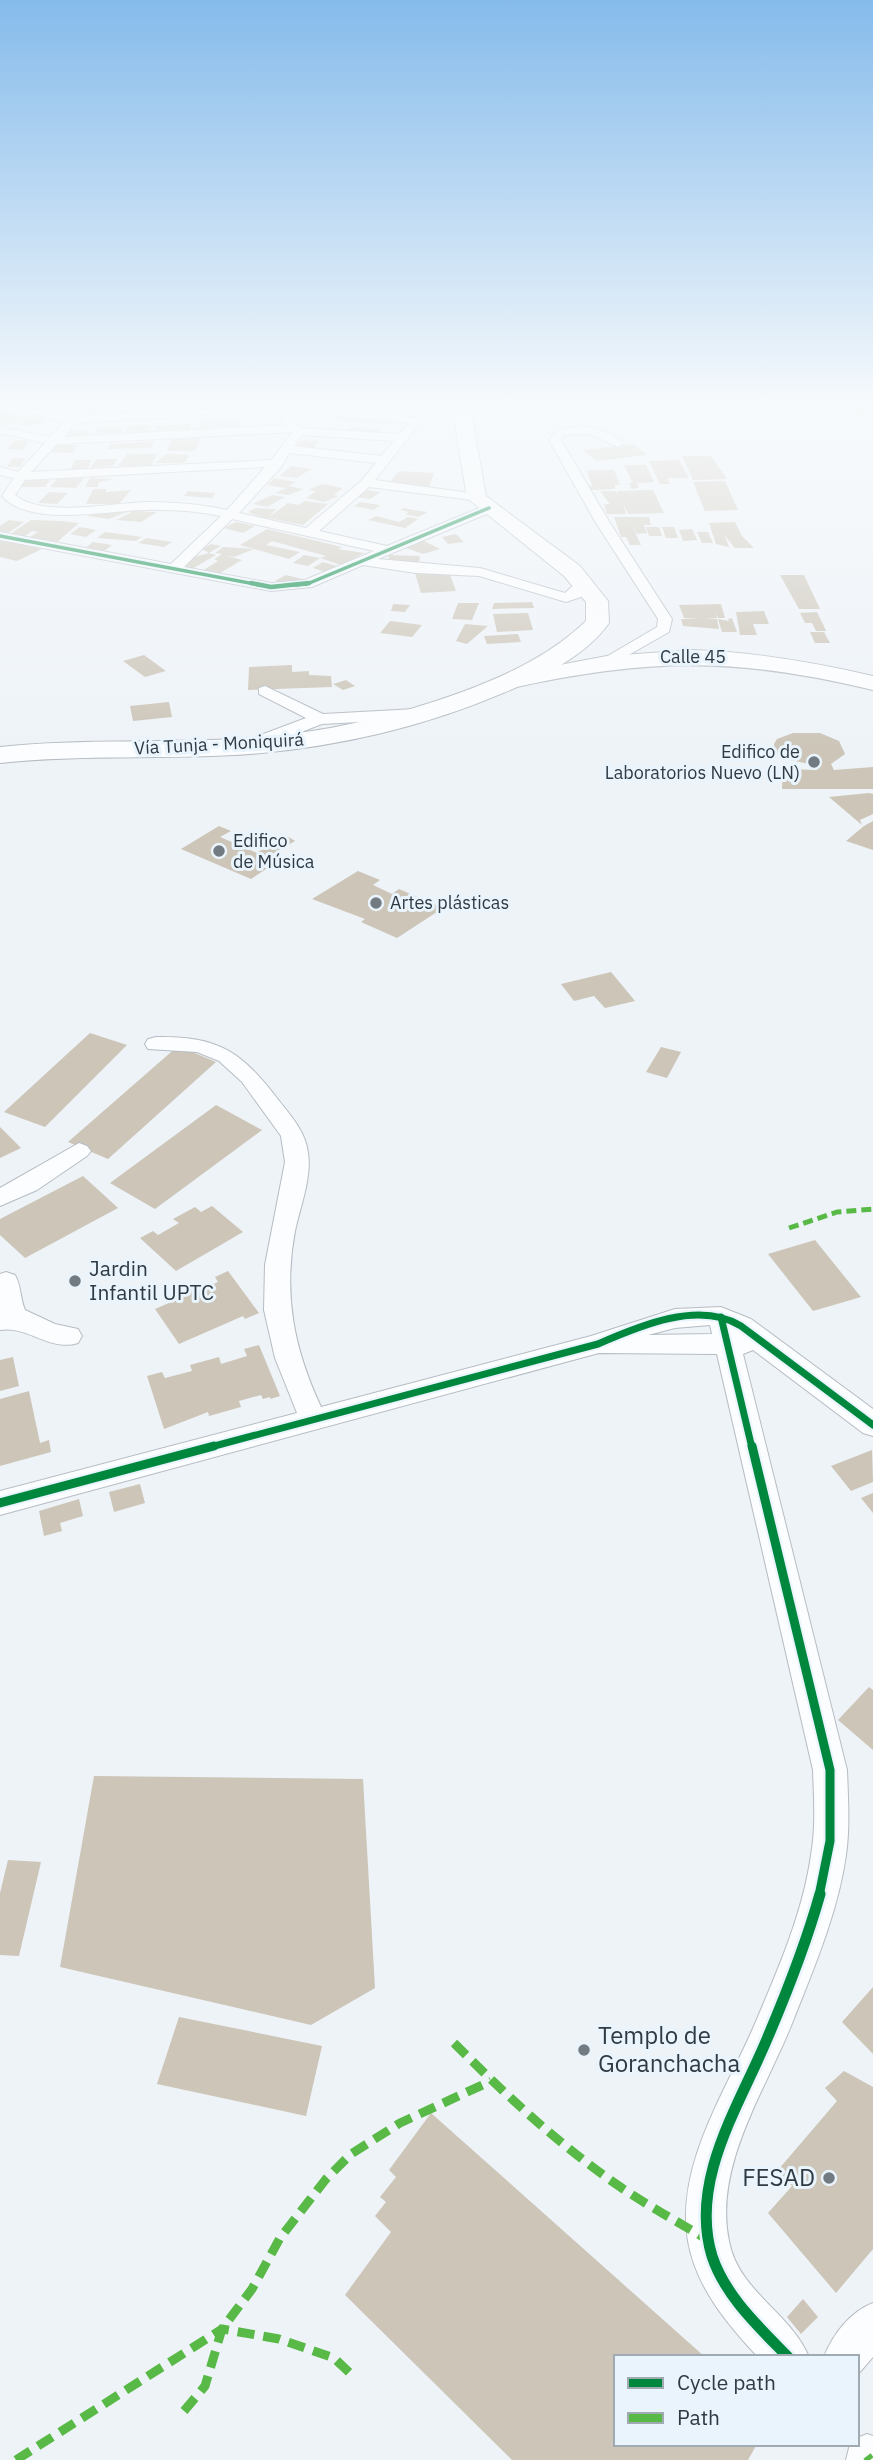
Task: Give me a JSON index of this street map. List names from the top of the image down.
{
  "streets": {
    "main road": ["Vía Tunja - Moniquirá"],
    "street": ["Calle 45"]
  },
  "crossings": [
    ["Calle 45", "Vía Tunja - Moniquirá"]
  ],
  "places": [
    "Edifico de Laboratorios Nuevo (LN)",
    "Edifico de Música",
    "Artes plásticas",
    "Jardin Infantil UPTC",
    "Templo de Goranchacha",
    "FESAD"
  ],
  "legend": ["Cycle path", "Path"]
}
